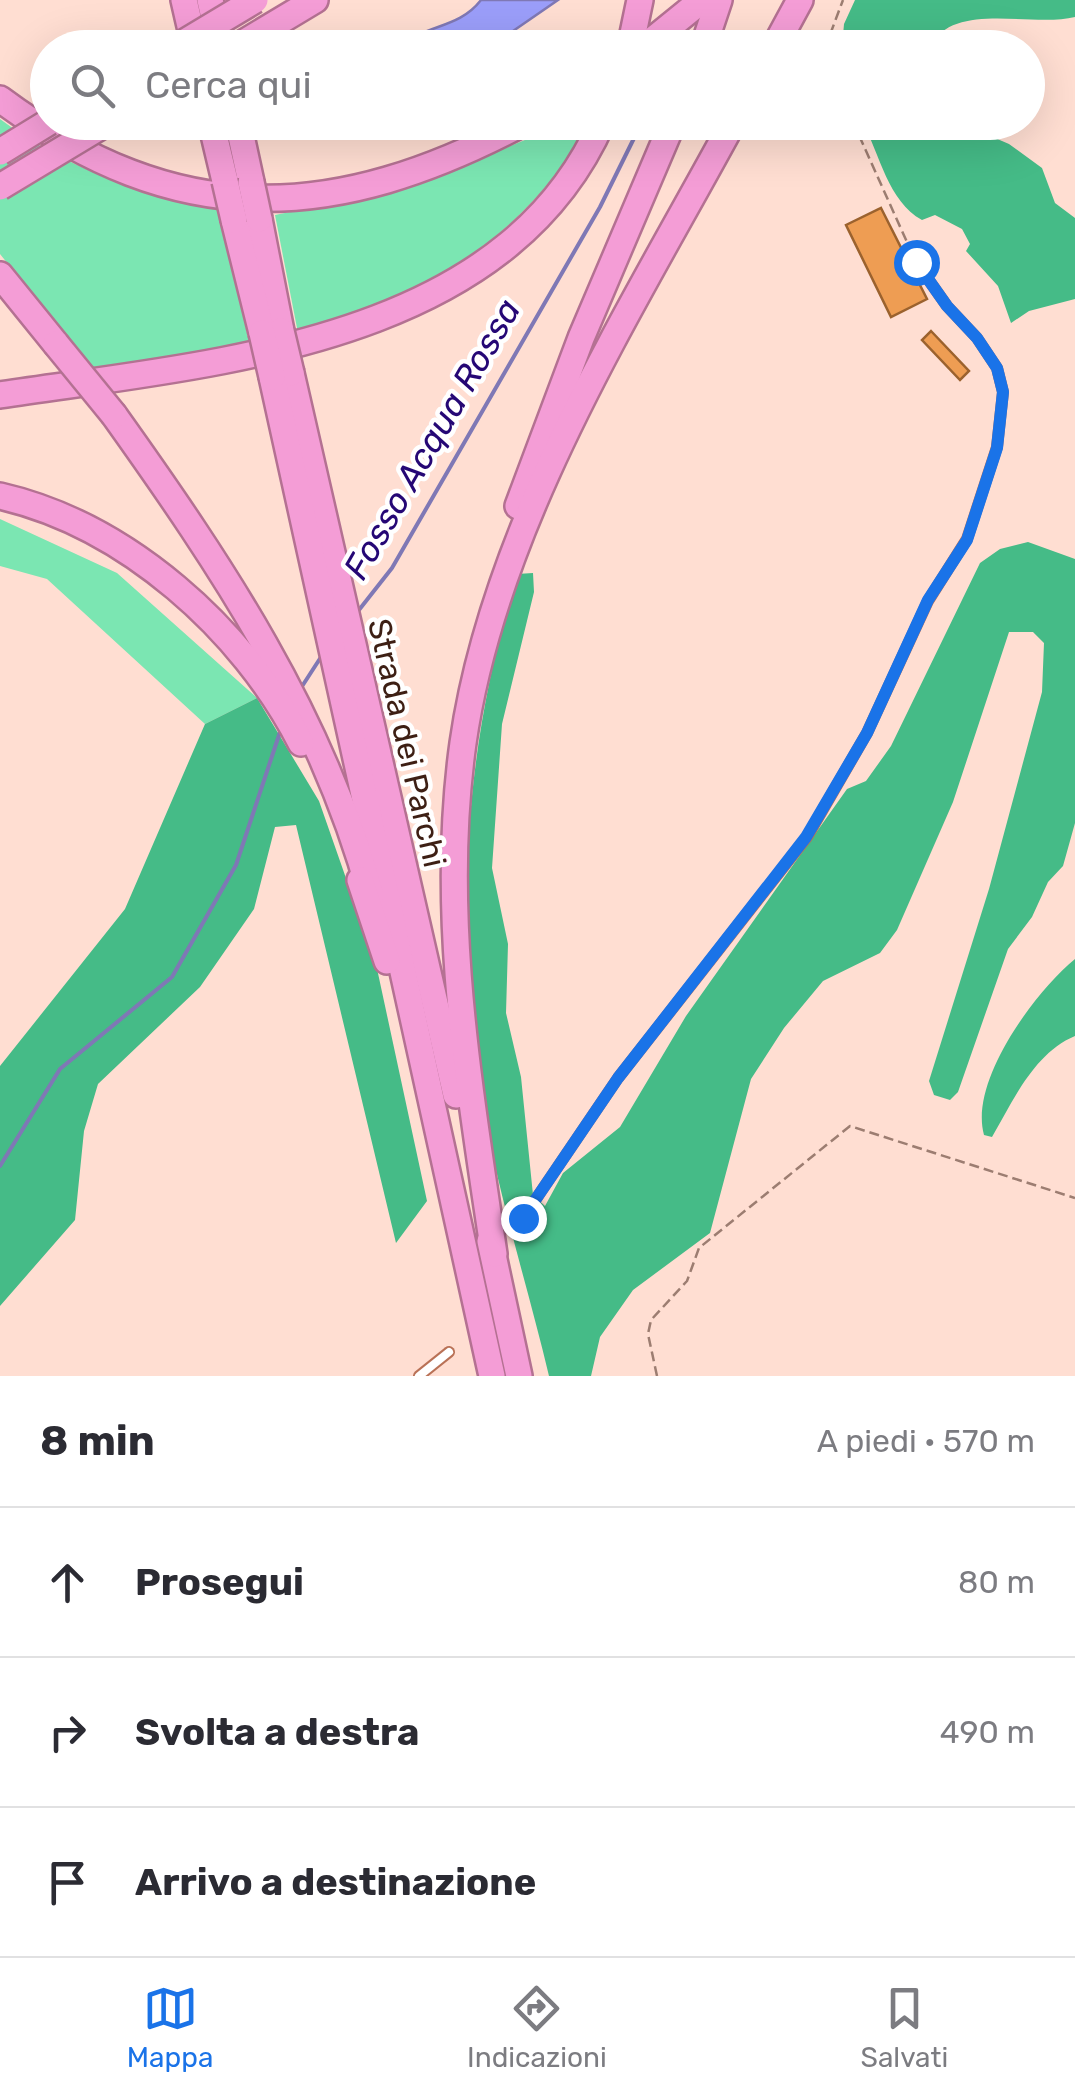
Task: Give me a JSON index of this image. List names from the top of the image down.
{
  "streets": {
    "highway": ["Strada dei Parchi"]
  },
  "water": ["Fosso Acqua Rossa"],
  "page": {
    "search": "Cerca qui",
    "heading": ["8 min", "A piedi · 570 m"],
    "list": [
      ["Prosegui", "80 m"],
      ["Svolta a destra", "490 m"],
      "Arrivo a destinazione"
    ],
    "nav": ["Mappa", "Indicazioni", "Salvati"]
  }
}
